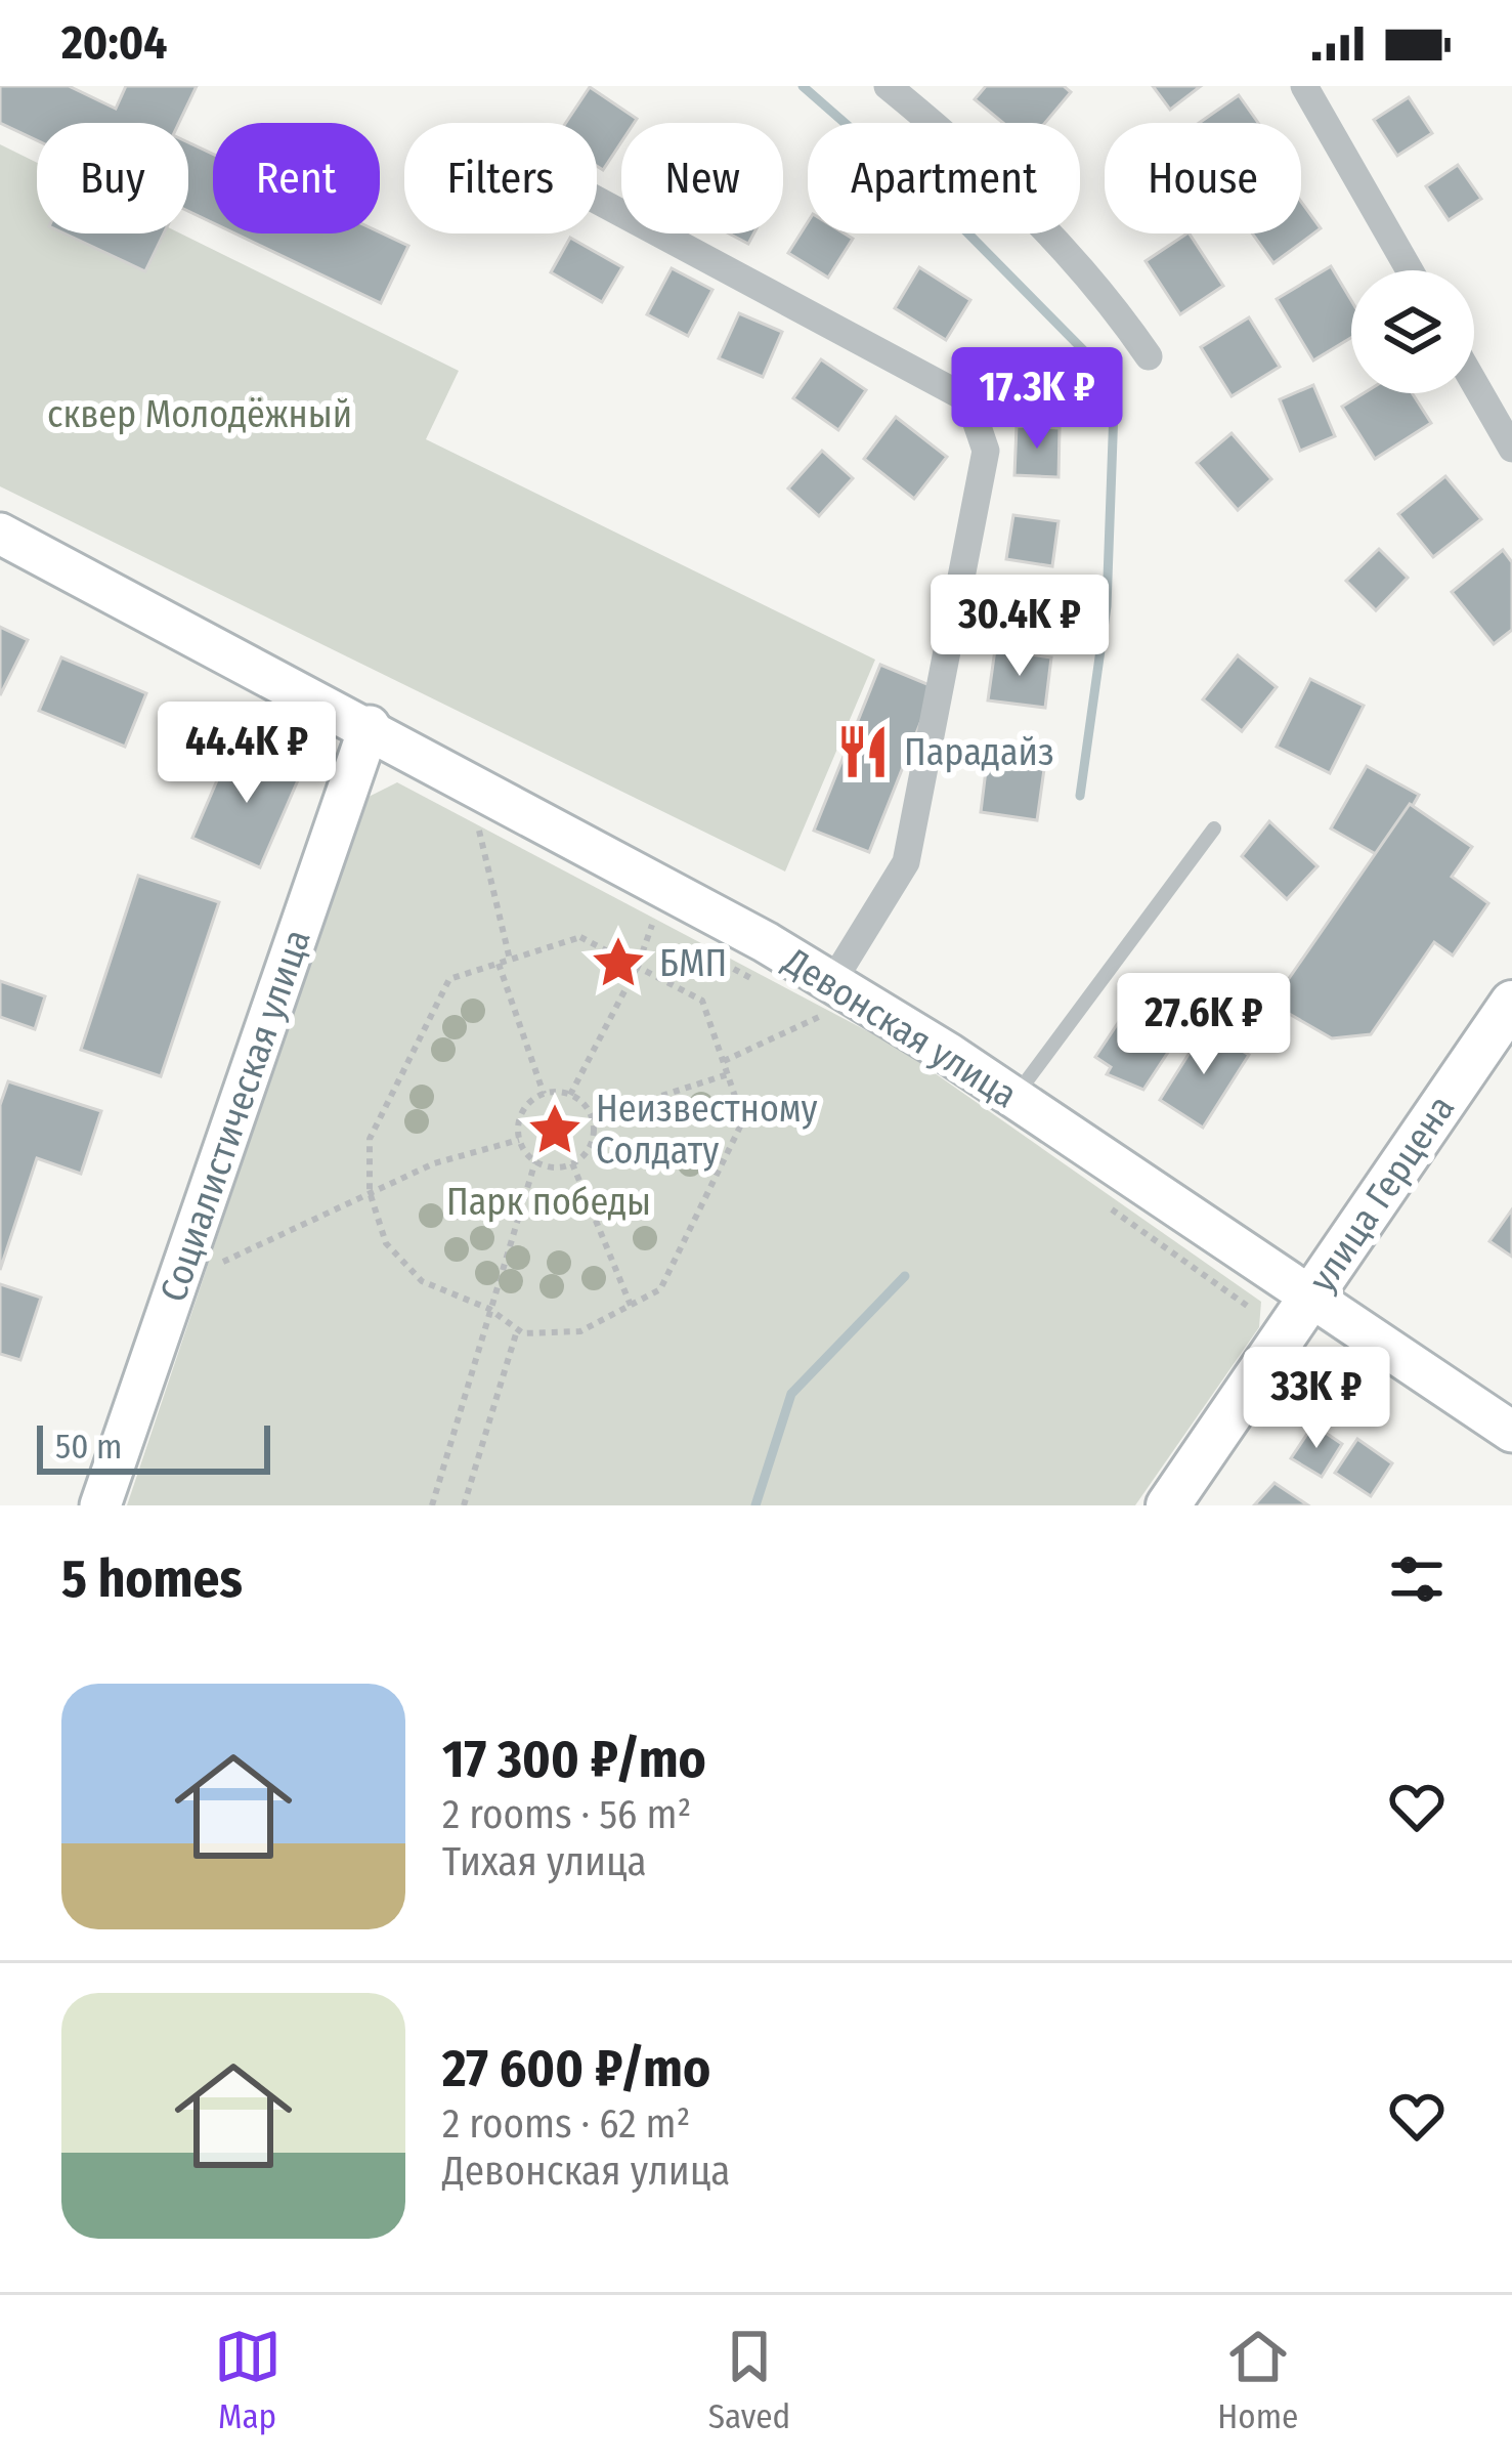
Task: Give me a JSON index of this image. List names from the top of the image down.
{
  "streets": {
    "main road": ["Девонская улица", "Социалистическая улица", "улица Герцена"]
  },
  "crossings": [
    ["Девонская улица", "Социалистическая улица"],
    ["Девонская улица", "улица Герцена"]
  ],
  "parks": ["сквер Молодёжный", "Парк победы"],
  "places": {
    "restaurant": ["Парадайз"],
    "place": ["БМП", "Неизвестному Солдату"]
  },
  "scale_bar": "50 m",
  "page": {
    "status": "20:04",
    "chip": [
      "Buy",
      "Rent",
      "Filters",
      "New",
      "Apartment",
      "House"
    ],
    "price": [
      "17.3K ₽",
      "30.4K ₽",
      "44.4K ₽",
      "27.6K ₽",
      "33K ₽"
    ],
    "scale": "50 m",
    "heading": "5 homes",
    "list": [
      {
        "name": "17 300 ₽/mo",
        "note": "2 rooms · 56 m² · Тихая улица"
      },
      {
        "name": "27 600 ₽/mo",
        "note": "2 rooms · 62 m² · Девонская улица"
      }
    ],
    "tabs": ["Map", "Saved", "Home"]
  }
}
